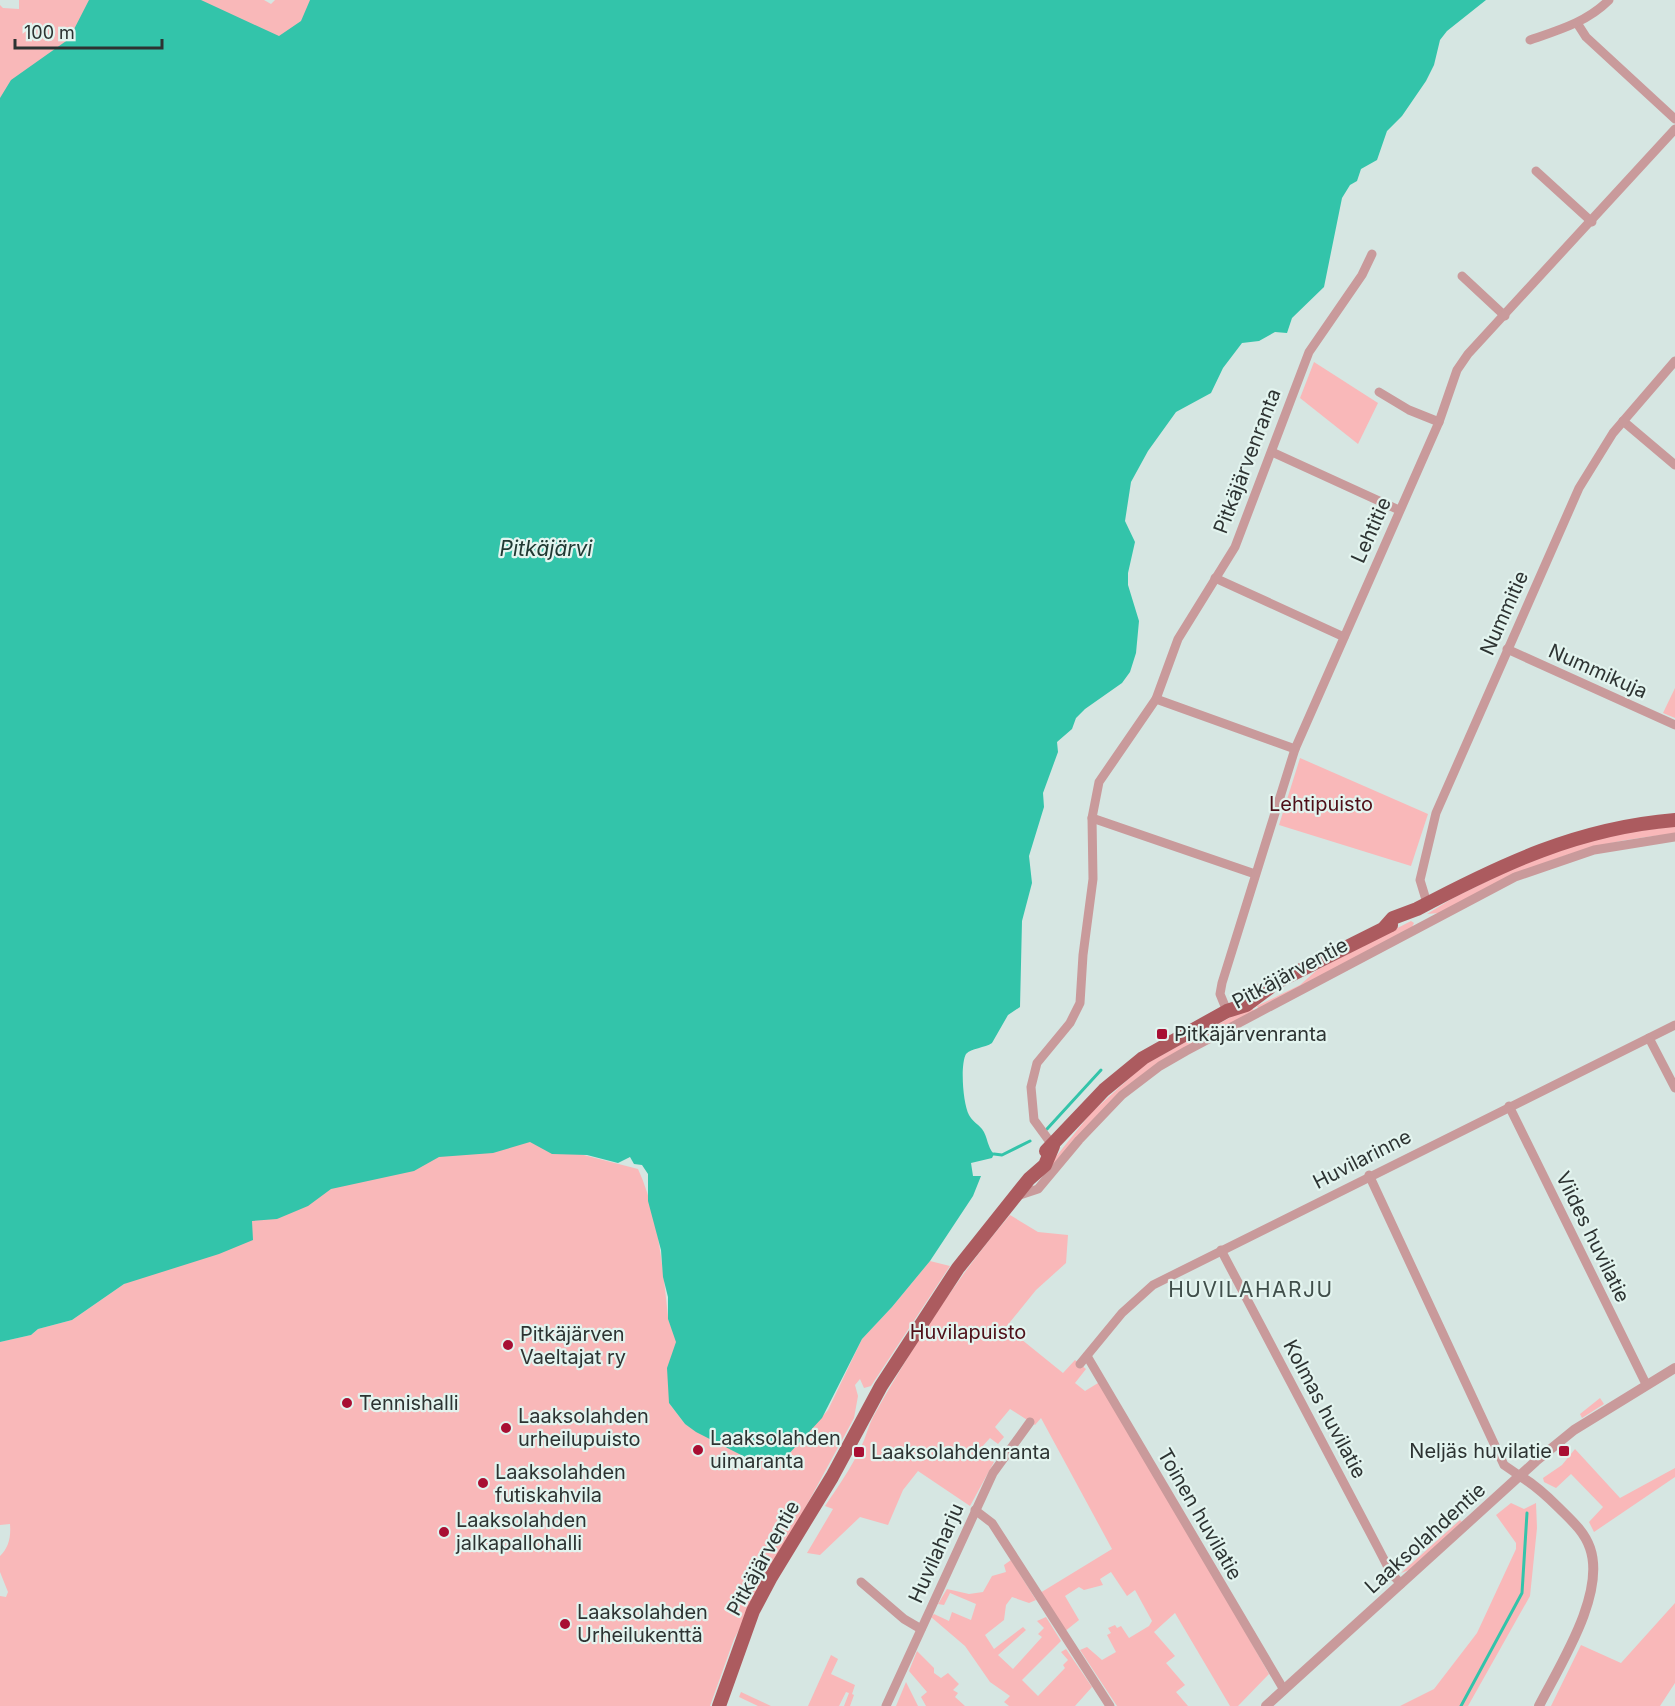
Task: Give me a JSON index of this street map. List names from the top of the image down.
{
  "streets": {
    "main road": ["Pitkäjärventie"],
    "street": [
      "Pitkäjärvenranta",
      "Lehtitie",
      "Nummitie",
      "Nummikuja",
      "Huvilarinne",
      "Viides huvilatie",
      "Kolmas huvilatie",
      "Toinen huvilatie",
      "Laaksolahdentie",
      "Huvilaharju"
    ]
  },
  "crossings": [
    ["Pitkäjärvenranta", "Pitkäjärventie"],
    ["Lehtitie", "Pitkäjärventie"],
    ["Nummitie", "Nummikuja"],
    ["Nummitie", "Pitkäjärventie"],
    ["Huvilarinne", "Viides huvilatie"],
    ["Huvilarinne", "Kolmas huvilatie"],
    ["Huvilarinne", "Toinen huvilatie"],
    ["Viides huvilatie", "Laaksolahdentie"],
    ["Kolmas huvilatie", "Laaksolahdentie"],
    ["Toinen huvilatie", "Laaksolahdentie"]
  ],
  "districts": ["HUVILAHARJU"],
  "water": ["Pitkäjärvi"],
  "parks": ["Lehtipuisto", "Huvilapuisto"],
  "places": {
    "transit": ["Pitkäjärvenranta", "Neljäs huvilatie", "Laaksolahdenranta"],
    "other": [
      "Pitkäjärven Vaeltajat ry",
      "Tennishalli",
      "Laaksolahden urheilupuisto",
      "Laaksolahden uimaranta",
      "Laaksolahden futiskahvila",
      "Laaksolahden jalkapallohalli",
      "Laaksolahden Urheilukenttä"
    ]
  },
  "scale_bar": "100 m"
}
